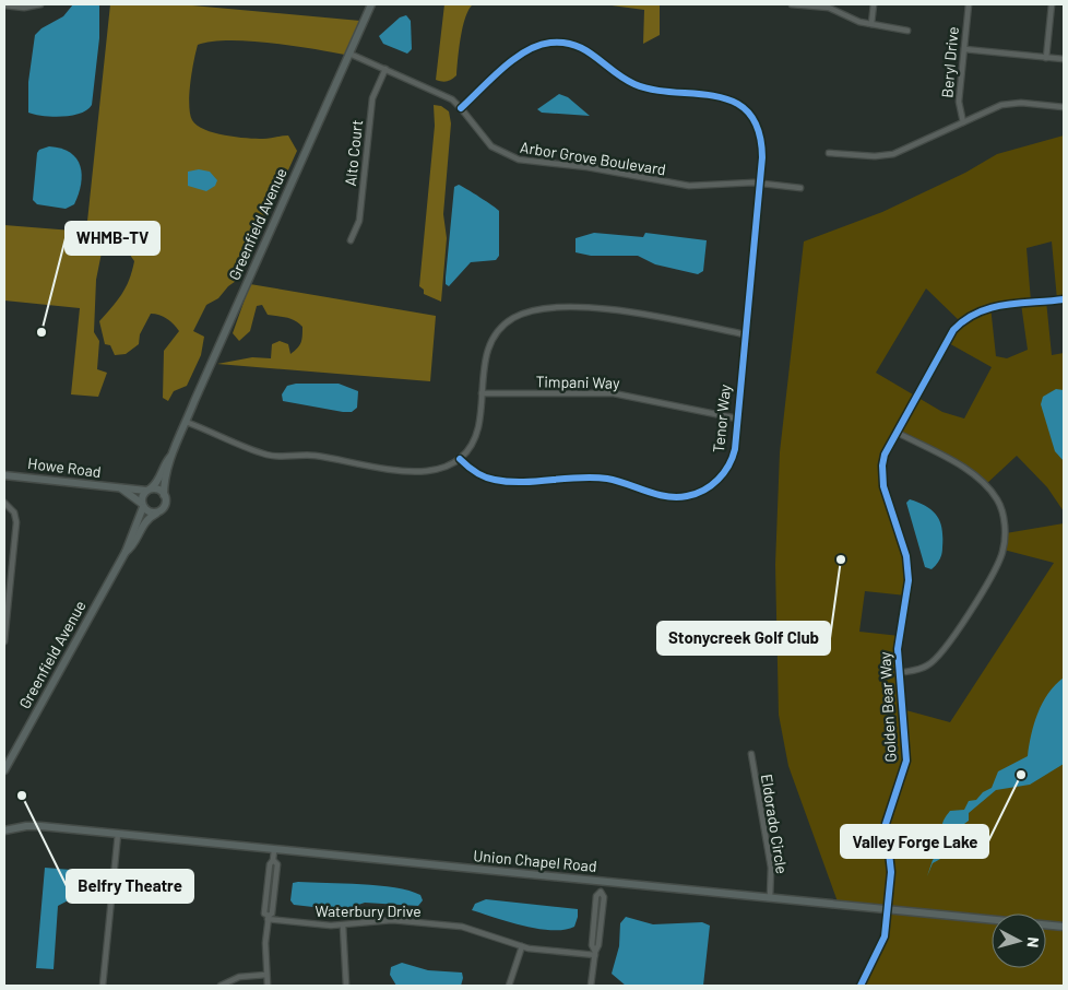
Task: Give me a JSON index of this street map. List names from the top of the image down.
{
  "streets": {
    "main road": ["Greenfield Avenue", "Howe Road", "Union Chapel Road"],
    "street": [
      "Beryl Drive",
      "Alto Court",
      "Arbor Grove Boulevard",
      "Timpani Way",
      "Tenor Way",
      "Golden Bear Way",
      "Eldorado Circle",
      "Waterbury Drive"
    ]
  },
  "crossings": [
    ["Alto Court", "Arbor Grove Boulevard"],
    ["Arbor Grove Boulevard", "Greenfield Avenue"],
    ["Arbor Grove Boulevard", "Tenor Way"],
    ["Greenfield Avenue", "Howe Road"],
    ["Timpani Way", "Tenor Way"],
    ["Golden Bear Way", "Union Chapel Road"],
    ["Eldorado Circle", "Union Chapel Road"]
  ],
  "places": [
    "WHMB-TV",
    "Stonycreek Golf Club",
    "Valley Forge Lake",
    "Belfry Theatre"
  ],
  "north": "right"
}
